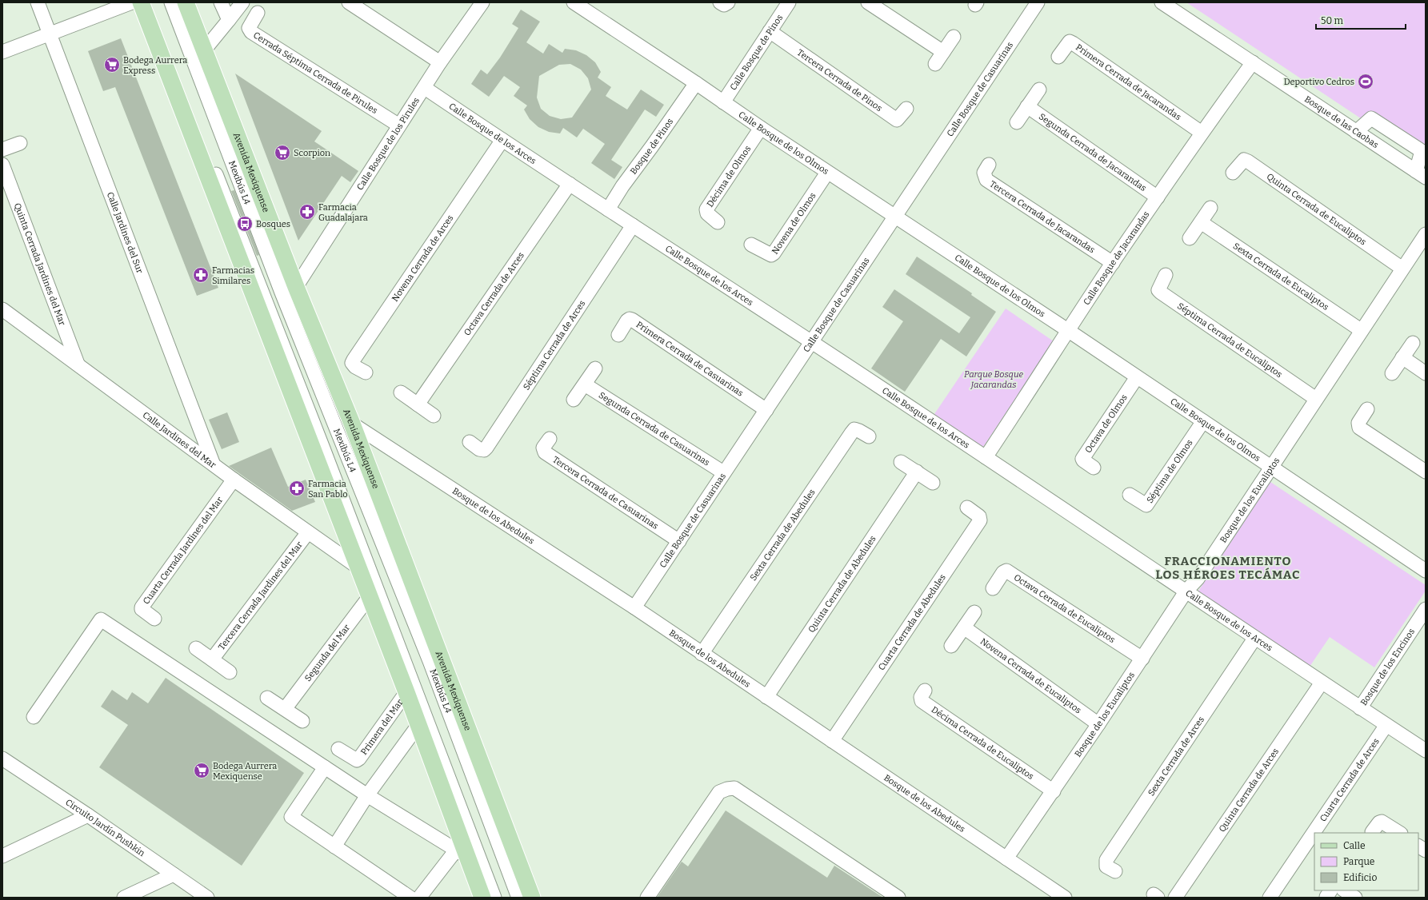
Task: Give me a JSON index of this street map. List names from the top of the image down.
{
  "streets": {
    "main road": ["Avenida Mexiquense"],
    "street": [
      "Calle Bosque de Pinos",
      "Cerrada Séptima Cerrada de Pirules",
      "Tercera Cerrada de Pinos",
      "Primera Cerrada de Jacarandas",
      "Calle Bosque de Casuarinas",
      "Bosque de las Caobas",
      "Calle Bosque de los Arces",
      "Calle Bosque de los Olmos",
      "Calle Bosque de los Pirules",
      "Bosque de Pinos",
      "Segunda Cerrada de Jacarandas",
      "Décima de Olmos",
      "Mexibús L4",
      "Quinta Cerrada de Eucaliptos",
      "Tercera Cerrada de Jacarandas",
      "Novena de Olmos",
      "Calle Jardines del Sur",
      "Novena Cerrada de Arces",
      "Calle Bosque de Jacarandas",
      "Quinta Cerrada Jardines del Mar",
      "Sexta Cerrada de Eucaliptos",
      "Octava Cerrada de Arces",
      "Séptima Cerrada de Eucaliptos",
      "Séptima Cerrada de Arces",
      "Primera Cerrada de Casuarinas",
      "Octava de Olmos",
      "Segunda Cerrada de Casuarinas",
      "Calle Jardines del Mar",
      "Séptima de Olmos",
      "Tercera Cerrada de Casuarinas",
      "Bosque de los Eucaliptos",
      "Bosque de los Abedules",
      "Sexta Cerrada de Abedules",
      "Cuarta Cerrada Jardines del Mar",
      "Quinta Cerrada de Abedules",
      "Tercera Cerrada Jardines del Mar",
      "Octava Cerrada de Eucaliptos",
      "Cuarta Cerrada de Abedules",
      "Segunda del Mar",
      "Bosque de los Encinos",
      "Novena Cerrada de Eucaliptos",
      "Primera del Mar",
      "Décima Cerrada de Eucaliptos",
      "Sexta Cerrada de Arces",
      "Cuarta Cerrada de Arces",
      "Quinta Cerrada de Arces",
      "Circuito Jardín Pushkin"
    ]
  },
  "crossings": [
    ["Calle Bosque de Pinos", "Tercera Cerrada de Pinos"],
    ["Calle Bosque de Pinos", "Calle Bosque de los Olmos"],
    ["Cerrada Séptima Cerrada de Pirules", "Calle Bosque de los Pirules"],
    ["Primera Cerrada de Jacarandas", "Calle Bosque de Jacarandas"],
    ["Calle Bosque de Casuarinas", "Calle Bosque de los Arces"],
    ["Calle Bosque de Casuarinas", "Calle Bosque de los Olmos"],
    ["Calle Bosque de Casuarinas", "Primera Cerrada de Casuarinas"],
    ["Calle Bosque de Casuarinas", "Segunda Cerrada de Casuarinas"],
    ["Calle Bosque de Casuarinas", "Tercera Cerrada de Casuarinas"],
    ["Calle Bosque de Casuarinas", "Bosque de los Abedules"],
    ["Bosque de las Caobas", "Calle Bosque de Jacarandas"],
    ["Calle Bosque de los Arces", "Calle Bosque de los Pirules"],
    ["Calle Bosque de los Arces", "Bosque de Pinos"],
    ["Calle Bosque de los Arces", "Novena Cerrada de Arces"],
    ["Calle Bosque de los Arces", "Calle Bosque de Jacarandas"],
    ["Calle Bosque de los Arces", "Octava Cerrada de Arces"],
    ["Calle Bosque de los Arces", "Séptima Cerrada de Arces"],
    ["Calle Bosque de los Arces", "Bosque de los Eucaliptos"],
    ["Calle Bosque de los Arces", "Bosque de los Encinos"],
    ["Calle Bosque de los Arces", "Sexta Cerrada de Arces"],
    ["Calle Bosque de los Arces", "Cuarta Cerrada de Arces"],
    ["Calle Bosque de los Arces", "Quinta Cerrada de Arces"],
    ["Calle Bosque de los Olmos", "Bosque de Pinos"],
    ["Calle Bosque de los Olmos", "Décima de Olmos"],
    ["Calle Bosque de los Olmos", "Novena de Olmos"],
    ["Calle Bosque de los Olmos", "Calle Bosque de Jacarandas"],
    ["Calle Bosque de los Olmos", "Octava de Olmos"],
    ["Calle Bosque de los Olmos", "Séptima de Olmos"],
    ["Calle Bosque de los Olmos", "Bosque de los Eucaliptos"],
    ["Calle Bosque de los Pirules", "Avenida Mexiquense"],
    ["Segunda Cerrada de Jacarandas", "Calle Bosque de Jacarandas"],
    ["Avenida Mexiquense", "Bosque de los Abedules"],
    ["Quinta Cerrada de Eucaliptos", "Bosque de los Eucaliptos"],
    ["Tercera Cerrada de Jacarandas", "Calle Bosque de Jacarandas"],
    ["Calle Jardines del Sur", "Calle Jardines del Mar"],
    ["Quinta Cerrada Jardines del Mar", "Calle Jardines del Mar"],
    ["Sexta Cerrada de Eucaliptos", "Bosque de los Eucaliptos"],
    ["Séptima Cerrada de Eucaliptos", "Bosque de los Eucaliptos"],
    ["Calle Jardines del Mar", "Cuarta Cerrada Jardines del Mar"],
    ["Calle Jardines del Mar", "Tercera Cerrada Jardines del Mar"],
    ["Bosque de los Eucaliptos", "Bosque de los Abedules"],
    ["Bosque de los Eucaliptos", "Octava Cerrada de Eucaliptos"],
    ["Bosque de los Eucaliptos", "Novena Cerrada de Eucaliptos"],
    ["Bosque de los Eucaliptos", "Décima Cerrada de Eucaliptos"],
    ["Bosque de los Abedules", "Sexta Cerrada de Abedules"],
    ["Bosque de los Abedules", "Quinta Cerrada de Abedules"],
    ["Bosque de los Abedules", "Cuarta Cerrada de Abedules"]
  ],
  "districts": ["FRACCIONAMIENTO LOS HÉROES TECÁMAC"],
  "parks": ["Parque Bosque Jacarandas"],
  "places": {
    "supermarket": ["Bodega Aurrera Express", "Scorpion", "Bodega Aurrera Mexiquense"],
    "sports": ["Deportivo Cedros"],
    "pharmacy": ["Farmacia Guadalajara", "Farmacias Similares", "Farmacia San Pablo"],
    "bus stop": ["Bosques"]
  },
  "legend": ["Calle", "Parque", "Edificio"],
  "scale_bar": "50 m"
}
